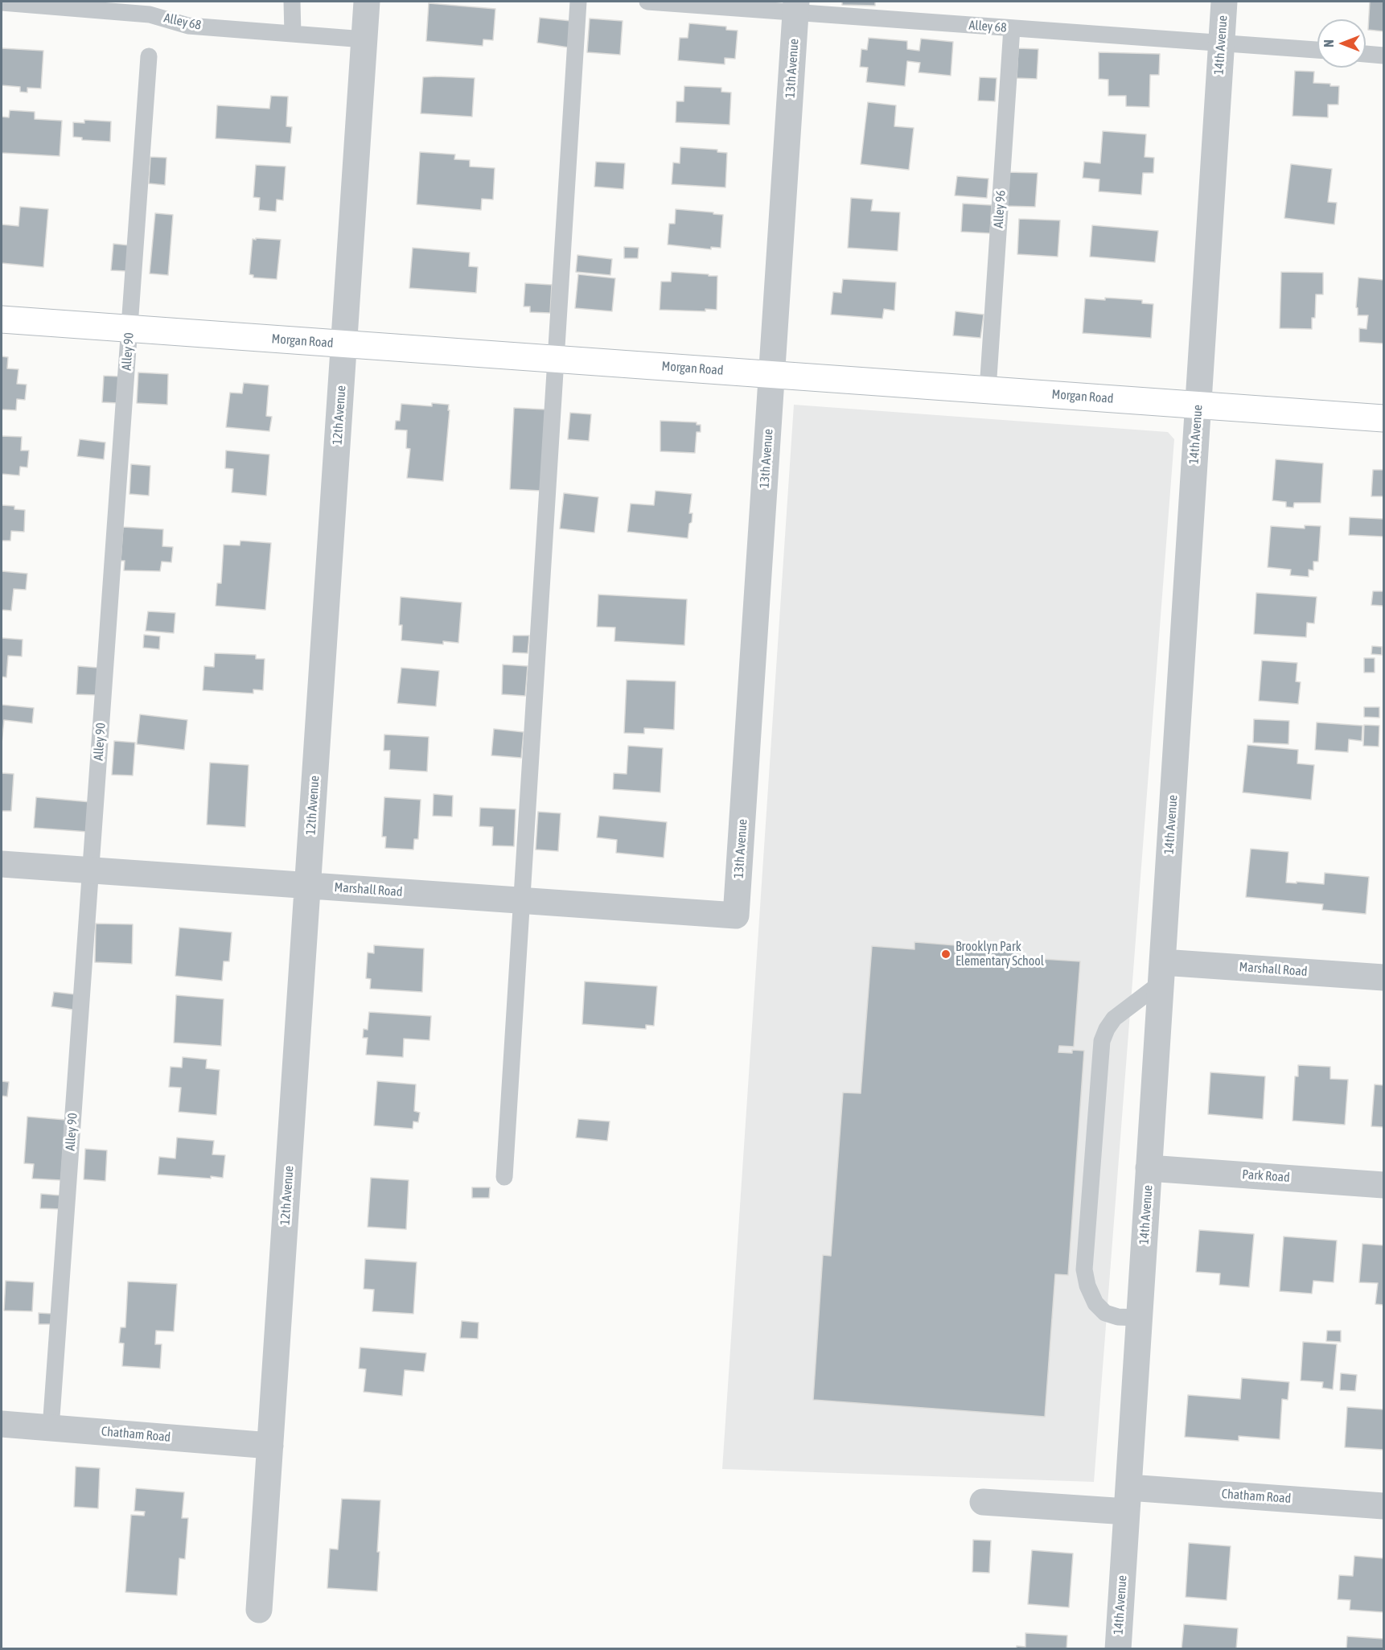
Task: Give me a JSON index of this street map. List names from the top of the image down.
{
  "streets": {
    "street": [
      "14th Avenue",
      "13th Avenue",
      "Morgan Road",
      "12th Avenue",
      "Marshall Road",
      "Park Road",
      "Chatham Road"
    ],
    "lane": ["Alley 68", "Alley 96", "Alley 90"]
  },
  "crossings": [
    ["Alley 68", "14th Avenue"],
    ["Alley 68", "13th Avenue"],
    ["Alley 68", "Alley 96"],
    ["Alley 68", "12th Avenue"],
    ["14th Avenue", "Morgan Road"],
    ["14th Avenue", "Marshall Road"],
    ["14th Avenue", "Park Road"],
    ["14th Avenue", "Chatham Road"],
    ["13th Avenue", "Morgan Road"],
    ["13th Avenue", "Marshall Road"],
    ["Alley 96", "Morgan Road"],
    ["Morgan Road", "Alley 90"],
    ["Morgan Road", "12th Avenue"],
    ["Alley 90", "Marshall Road"],
    ["Alley 90", "Chatham Road"],
    ["12th Avenue", "Marshall Road"],
    ["12th Avenue", "Chatham Road"]
  ],
  "places": ["Brooklyn Park Elementary School"],
  "north": "left"
}
